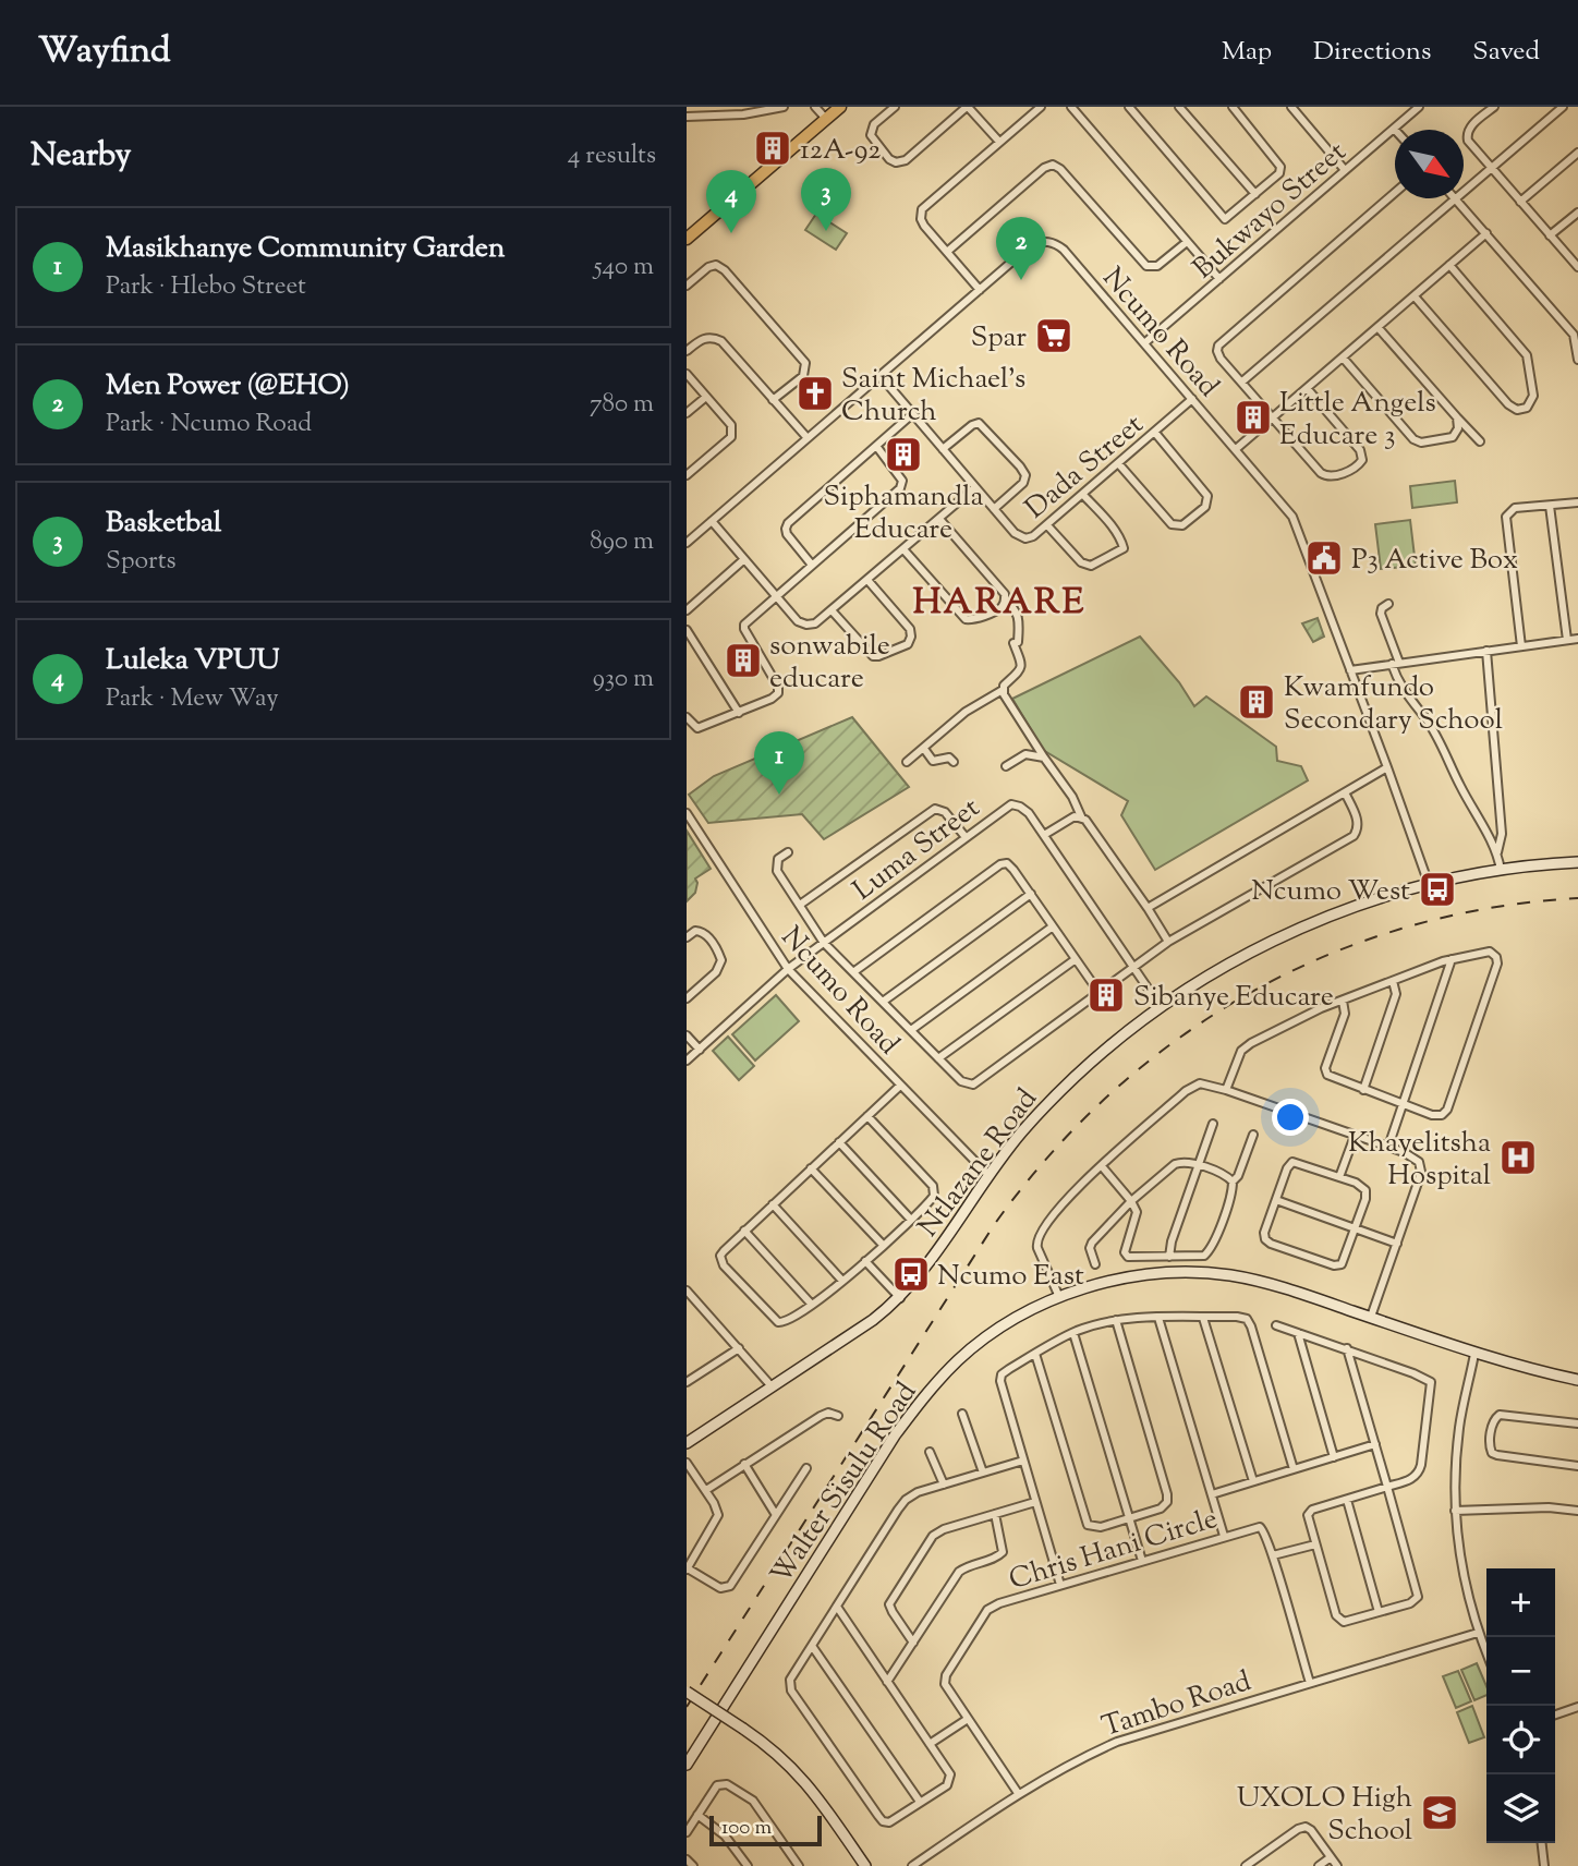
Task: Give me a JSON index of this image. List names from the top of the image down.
{
  "streets": {
    "street": [
      "Bukwayo Street",
      "Ncumo Road",
      "Dada Street",
      "Luma Street",
      "Ntlazane Road",
      "Walter Sisulu Road",
      "Chris Hani Circle",
      "Tambo Road"
    ]
  },
  "crossings": [
    ["Bukwayo Street", "Ncumo Road"],
    ["Ncumo Road", "Dada Street"],
    ["Ncumo Road", "Luma Street"],
    ["Ncumo Road", "Ntlazane Road"],
    ["Luma Street", "Ntlazane Road"],
    ["Chris Hani Circle", "Tambo Road"]
  ],
  "districts": ["HARARE"],
  "places": {
    "building": [
      "12A-92",
      "Little Angels Educare 3",
      "Siphamandla Educare",
      "sonwabile educare",
      "Kwamfundo Secondary School",
      "Sibanye Educare"
    ],
    "supermarket": ["Spar"],
    "church": ["Saint Michael's Church"],
    "public building": ["P3 Active Box"],
    "bus stop": ["Ncumo West", "Ncumo East"],
    "hospital": ["Khayelitsha Hospital"],
    "school or university": ["UXOLO High School"]
  },
  "scale_bar": "100 m",
  "north": "bottom right",
  "page": {
    "header": "Wayfind",
    "nav": ["Map", "Directions", "Saved"],
    "heading": ["Nearby", "4 results"],
    "pins": [
      "3",
      "4",
      "2",
      "1"
    ],
    "list": [
      {
        "mark": "1",
        "name": "Masikhanye Community Garden",
        "note": "Park · Hlebo Street",
        "value": "540 m"
      },
      {
        "mark": "2",
        "name": "Men Power (@EHO)",
        "note": "Park · Ncumo Road",
        "value": "780 m"
      },
      {
        "mark": "3",
        "name": "Basketbal",
        "note": "Sports",
        "value": "890 m"
      },
      {
        "mark": "4",
        "name": "Luleka VPUU",
        "note": "Park · Mew Way",
        "value": "930 m"
      }
    ],
    "map_buttons": ["+", "−"],
    "scale": "100 m"
  }
}
